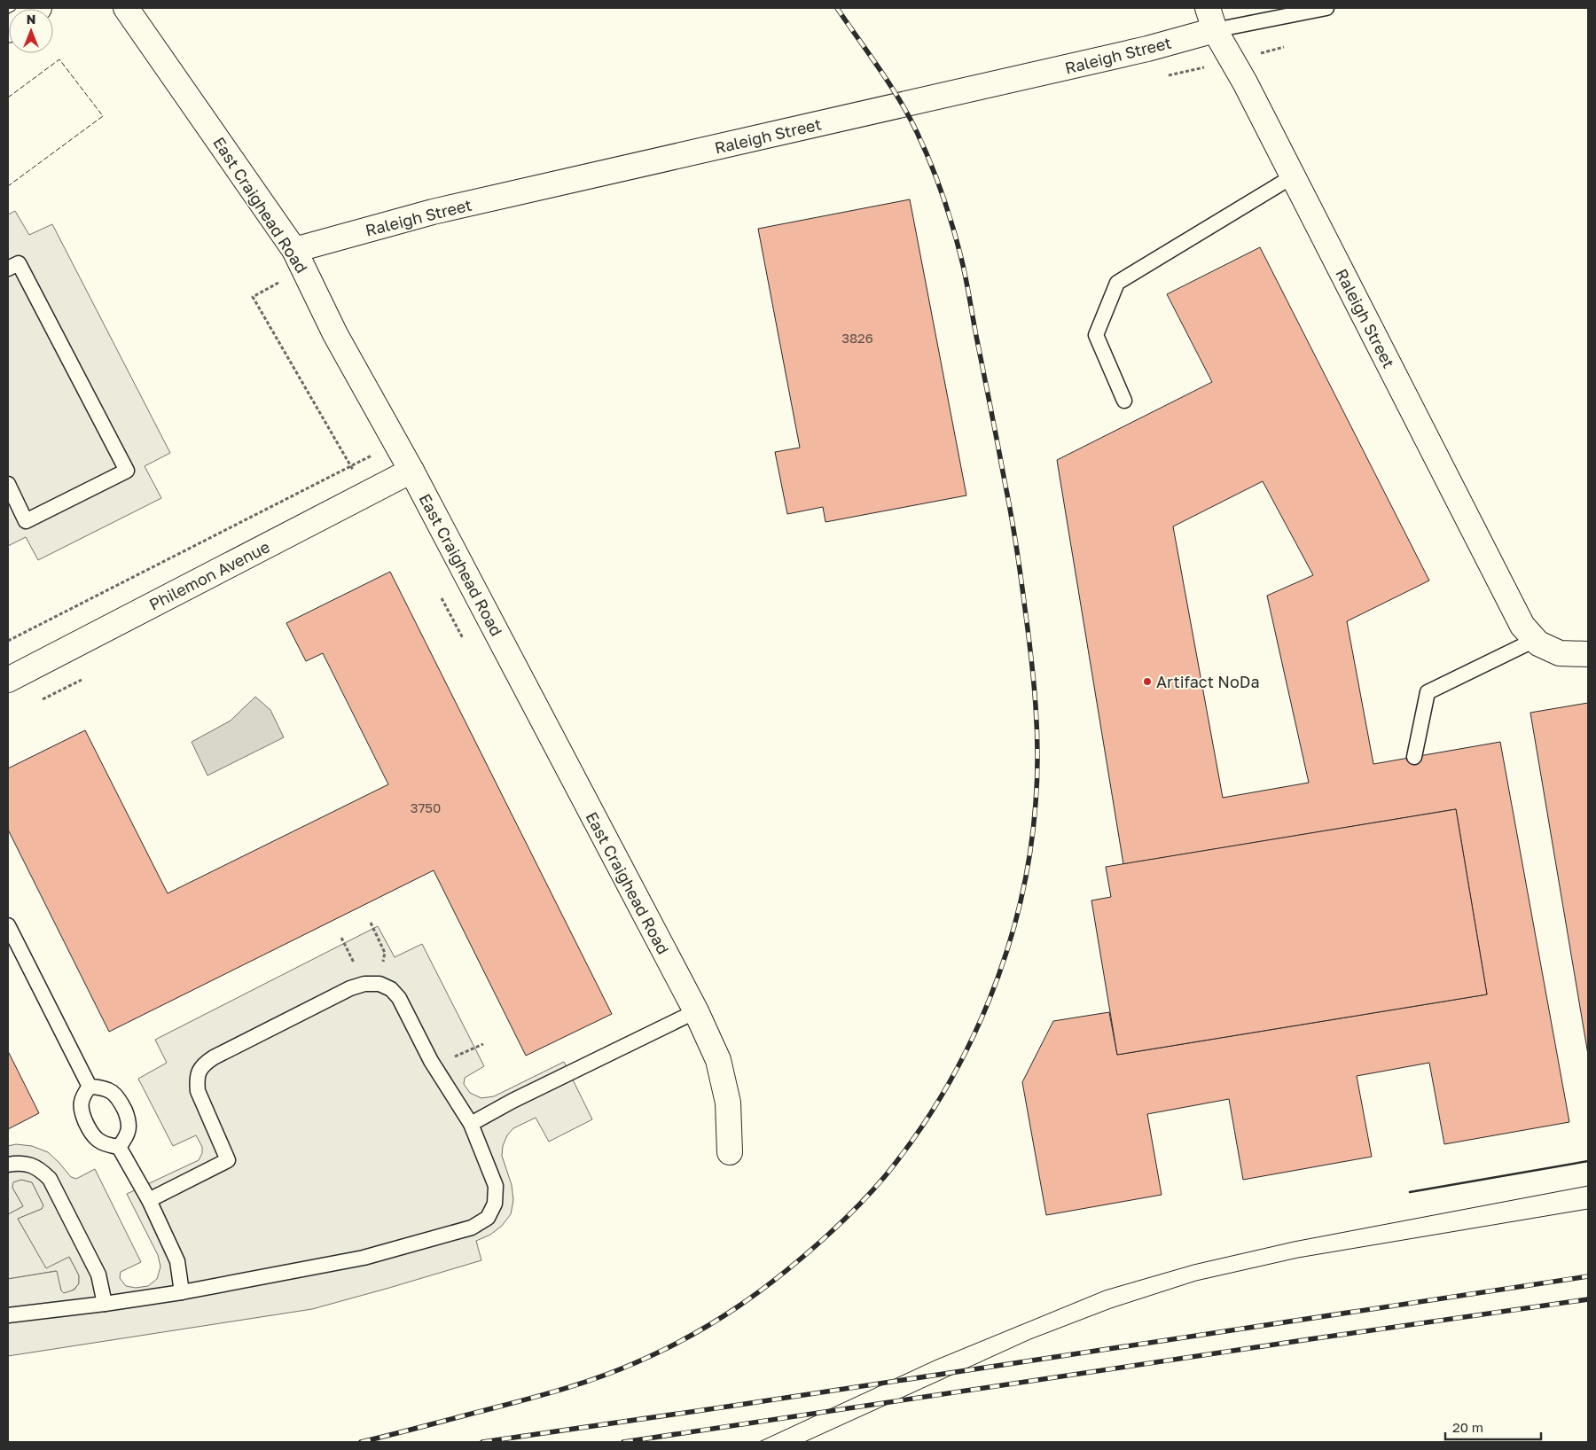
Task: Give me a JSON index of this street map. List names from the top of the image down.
{
  "streets": {
    "street": ["Raleigh Street", "East Craighead Road", "Philemon Avenue"]
  },
  "crossings": [
    ["Raleigh Street", "East Craighead Road"],
    ["East Craighead Road", "Philemon Avenue"]
  ],
  "places": ["Artifact NoDa"],
  "house_numbers": ["3826", "3750"],
  "scale_bar": "20 m",
  "north": "top"
}
